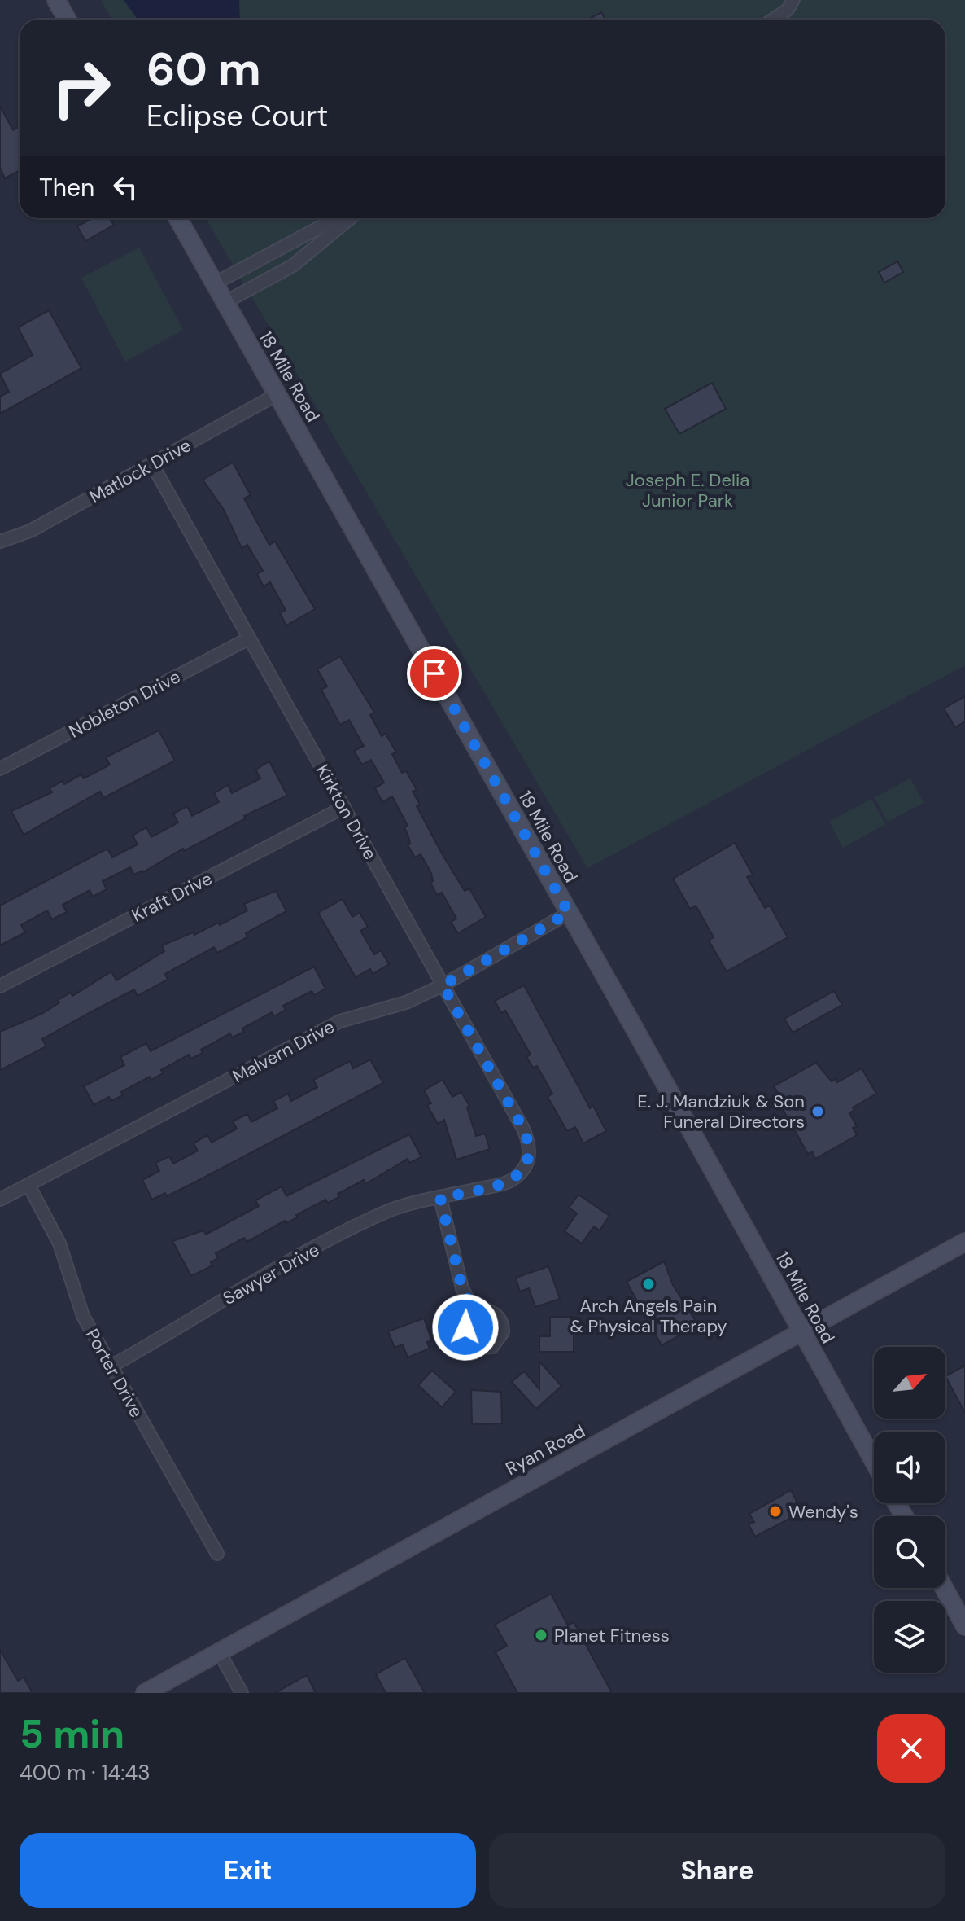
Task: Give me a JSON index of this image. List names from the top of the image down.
{
  "streets": {
    "main road": ["18 Mile Road", "Ryan Road"],
    "street": [
      "Matlock Drive",
      "Nobleton Drive",
      "Kirkton Drive",
      "Kraft Drive",
      "Malvern Drive",
      "Sawyer Drive",
      "Porter Drive"
    ]
  },
  "crossings": [
    ["18 Mile Road", "Matlock Drive"],
    ["18 Mile Road", "Malvern Drive"],
    ["18 Mile Road", "Ryan Road"],
    ["Matlock Drive", "Kirkton Drive"],
    ["Nobleton Drive", "Kirkton Drive"],
    ["Kirkton Drive", "Kraft Drive"],
    ["Kirkton Drive", "Malvern Drive"],
    ["Kirkton Drive", "Sawyer Drive"],
    ["Malvern Drive", "Porter Drive"],
    ["Sawyer Drive", "Porter Drive"]
  ],
  "parks": ["Joseph E. Delia Junior Park"],
  "places": [
    "E. J. Mandziuk & Son Funeral Directors",
    "Arch Angels Pain & Physical Therapy",
    "Wendy's",
    "Planet Fitness"
  ],
  "north": "top right",
  "page": {
    "turn": ["60 m", "Eclipse Court"],
    "then": "Then",
    "heading": ["5 min", "400 m · 14:43"],
    "buttons": ["Exit", "Share"]
  }
}
